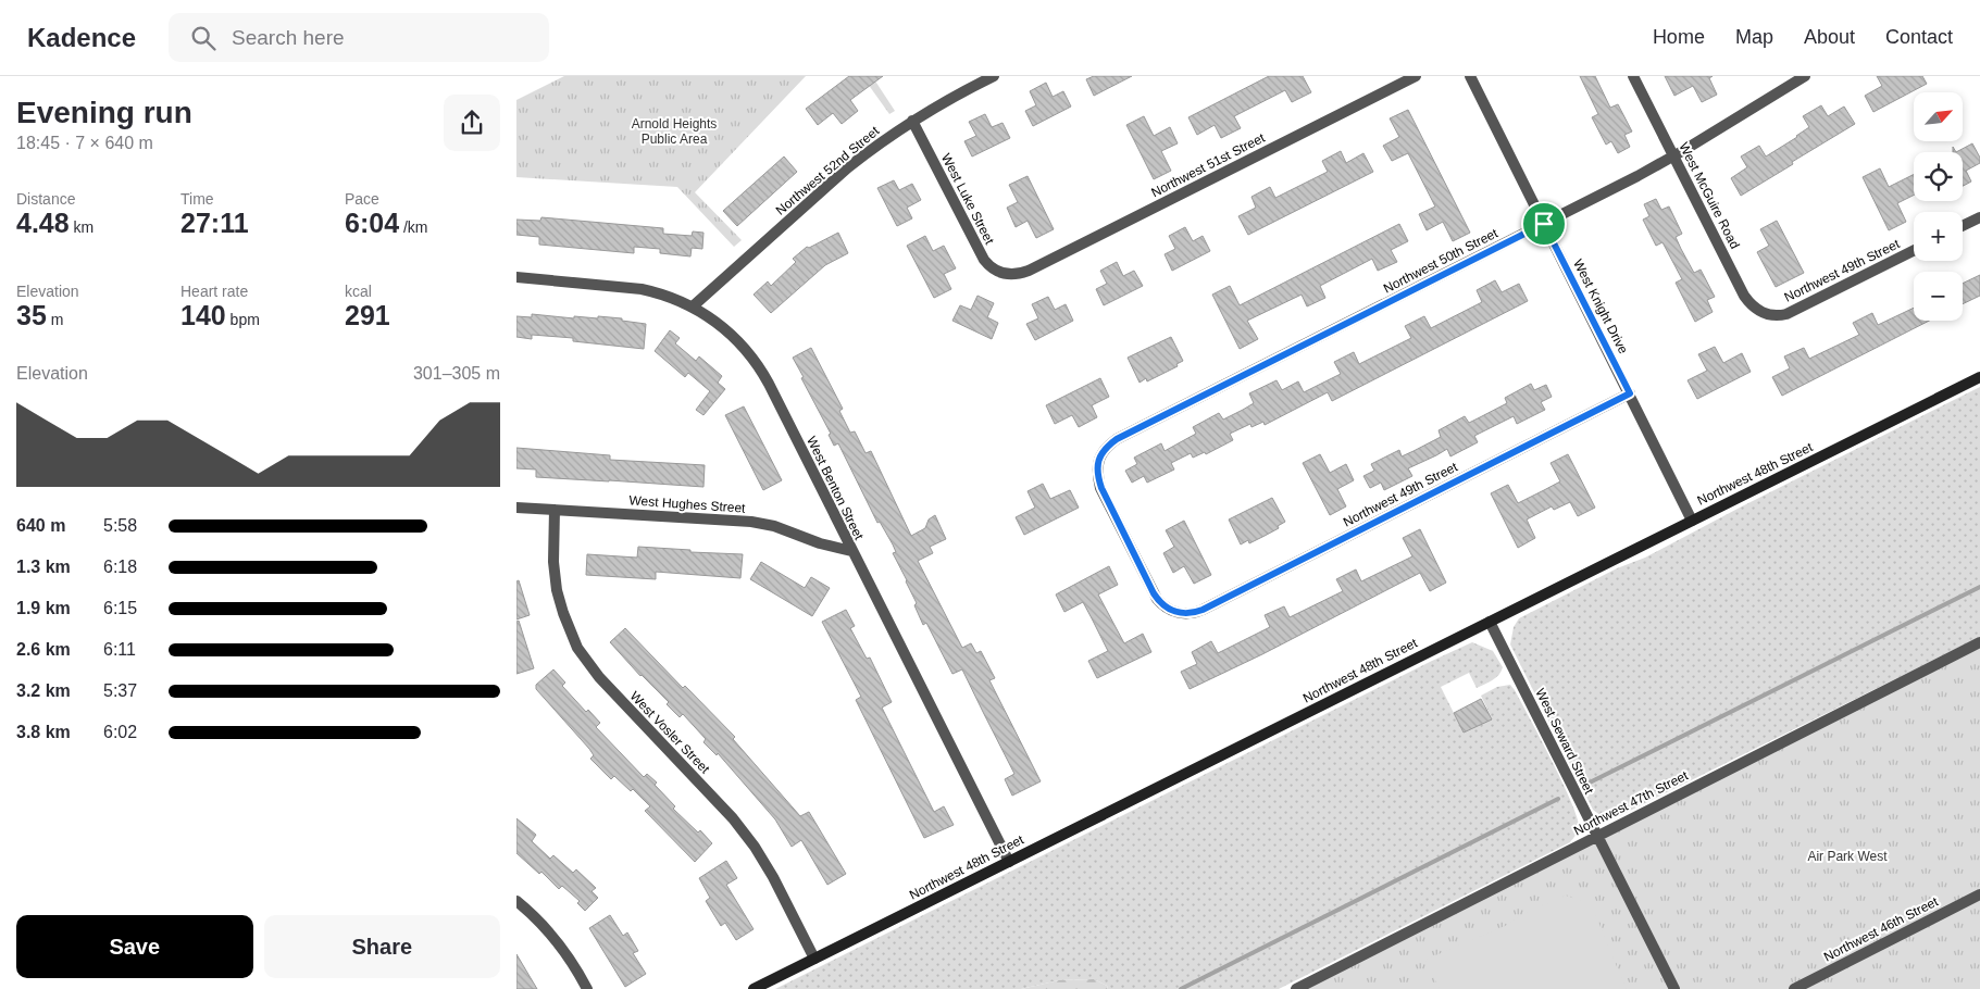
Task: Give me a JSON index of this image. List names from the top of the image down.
{
  "streets": {
    "main road": ["Northwest 48th Street"],
    "street": [
      "Northwest 51st Street",
      "Northwest 52nd Street",
      "West McGuire Road",
      "West Luke Street",
      "Northwest 50th Street",
      "Northwest 49th Street",
      "West Knight Drive",
      "West Benton Street",
      "West Hughes Street",
      "West Vosler Street",
      "West Seward Street",
      "Northwest 47th Street",
      "Northwest 46th Street"
    ]
  },
  "crossings": [
    ["Northwest 51st Street", "West Luke Street"],
    ["Northwest 52nd Street", "West Luke Street"],
    ["Northwest 52nd Street", "West Benton Street"],
    ["West McGuire Road", "Northwest 50th Street"],
    ["West McGuire Road", "Northwest 49th Street"],
    ["Northwest 50th Street", "Northwest 49th Street"],
    ["Northwest 50th Street", "West Knight Drive"],
    ["Northwest 49th Street", "West Knight Drive"],
    ["West Knight Drive", "Northwest 48th Street"],
    ["Northwest 48th Street", "West Benton Street"],
    ["Northwest 48th Street", "West Vosler Street"],
    ["Northwest 48th Street", "West Seward Street"],
    ["West Benton Street", "West Hughes Street"],
    ["West Hughes Street", "West Vosler Street"],
    ["West Seward Street", "Northwest 47th Street"]
  ],
  "parks": ["Arnold Heights Public Area", "Air Park West"],
  "north": "top right",
  "page": {
    "header": "Kadence",
    "search": "Search here",
    "nav": [
      "Home",
      "Map",
      "About",
      "Contact"
    ],
    "heading": ["Evening run", "18:45 · 7 × 640 m"],
    "map_buttons": ["+", "−"],
    "stats": [
      ["Distance", "4.48 km"],
      ["Time", "27:11"],
      ["Pace", "6:04 /km"],
      ["Elevation", "35 m"],
      ["Heart rate", "140 bpm"],
      ["kcal", "291"]
    ],
    "chart": ["Elevation", "301–305 m"],
    "list": [
      {
        "name": "640 m",
        "note": "5:58"
      },
      {
        "name": "1.3 km",
        "note": "6:18"
      },
      {
        "name": "1.9 km",
        "note": "6:15"
      },
      {
        "name": "2.6 km",
        "note": "6:11"
      },
      {
        "name": "3.2 km",
        "note": "5:37"
      },
      {
        "name": "3.8 km",
        "note": "6:02"
      }
    ],
    "buttons": ["Save", "Share"]
  }
}
